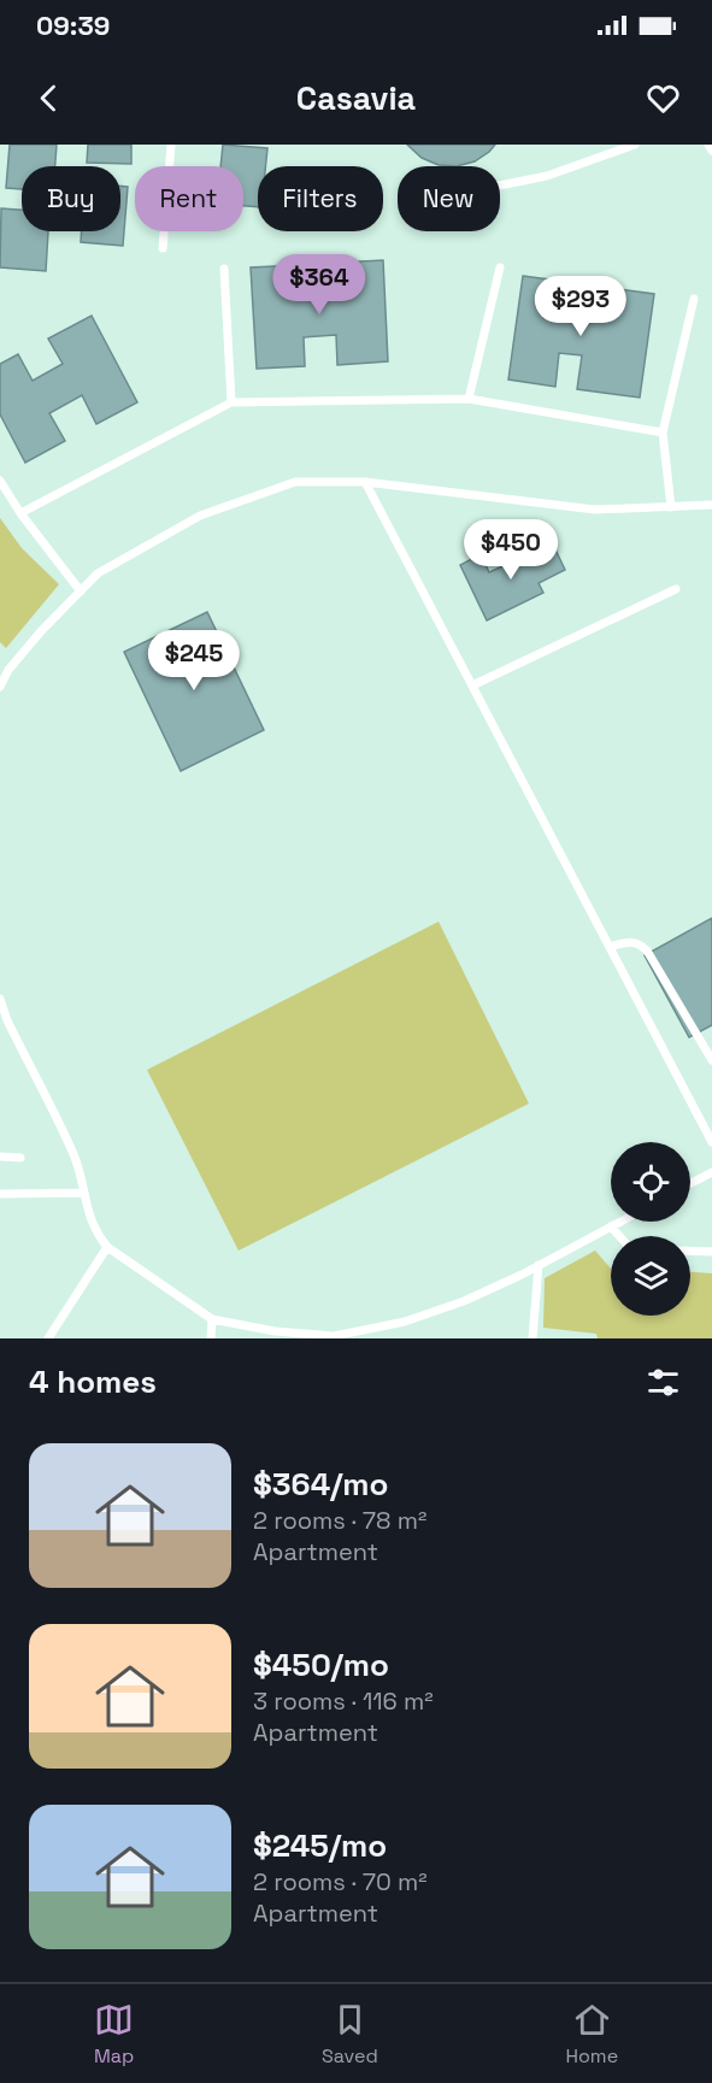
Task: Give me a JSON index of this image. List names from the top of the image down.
{
  "page": {
    "status": "09:39",
    "header": "Casavia",
    "chip": [
      "Buy",
      "Rent",
      "Filters",
      "New"
    ],
    "price": [
      "$364",
      "$293",
      "$450",
      "$245"
    ],
    "heading": "4 homes",
    "list": [
      {
        "name": "$364/mo",
        "note": "2 rooms · 78 m² · Apartment"
      },
      {
        "name": "$450/mo",
        "note": "3 rooms · 116 m² · Apartment"
      },
      {
        "name": "$245/mo",
        "note": "2 rooms · 70 m² · Apartment"
      }
    ],
    "tabs": ["Map", "Saved", "Home"]
  }
}
